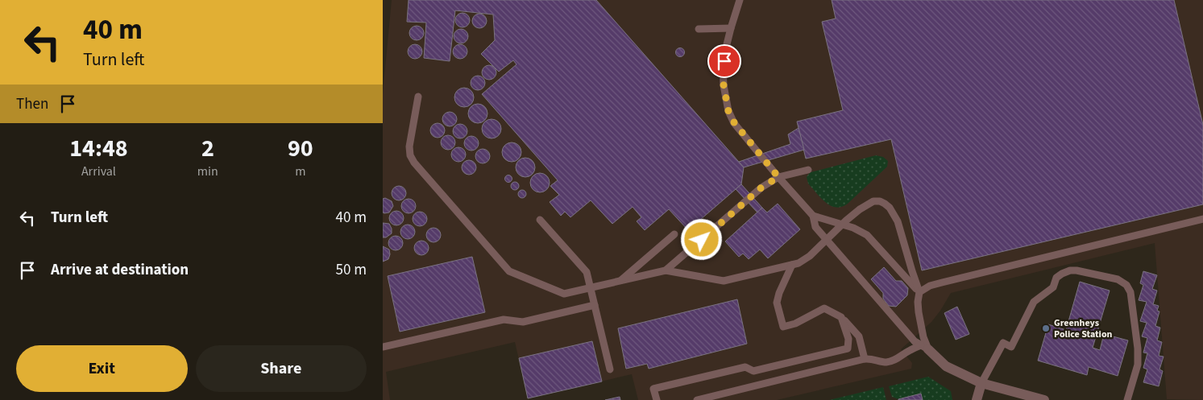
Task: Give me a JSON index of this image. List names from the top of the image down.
{
  "places": ["Greenheys Police Station"],
  "page": {
    "turn": ["40 m", "Turn left"],
    "then": "Then",
    "eta": [
      "14:48",
      "Arrival",
      "2",
      "min",
      "90",
      "m"
    ],
    "list": [
      {
        "name": "Turn left",
        "value": "40 m"
      },
      {
        "name": "Arrive at destination",
        "value": "50 m"
      }
    ],
    "buttons": ["Exit", "Share"]
  }
}
